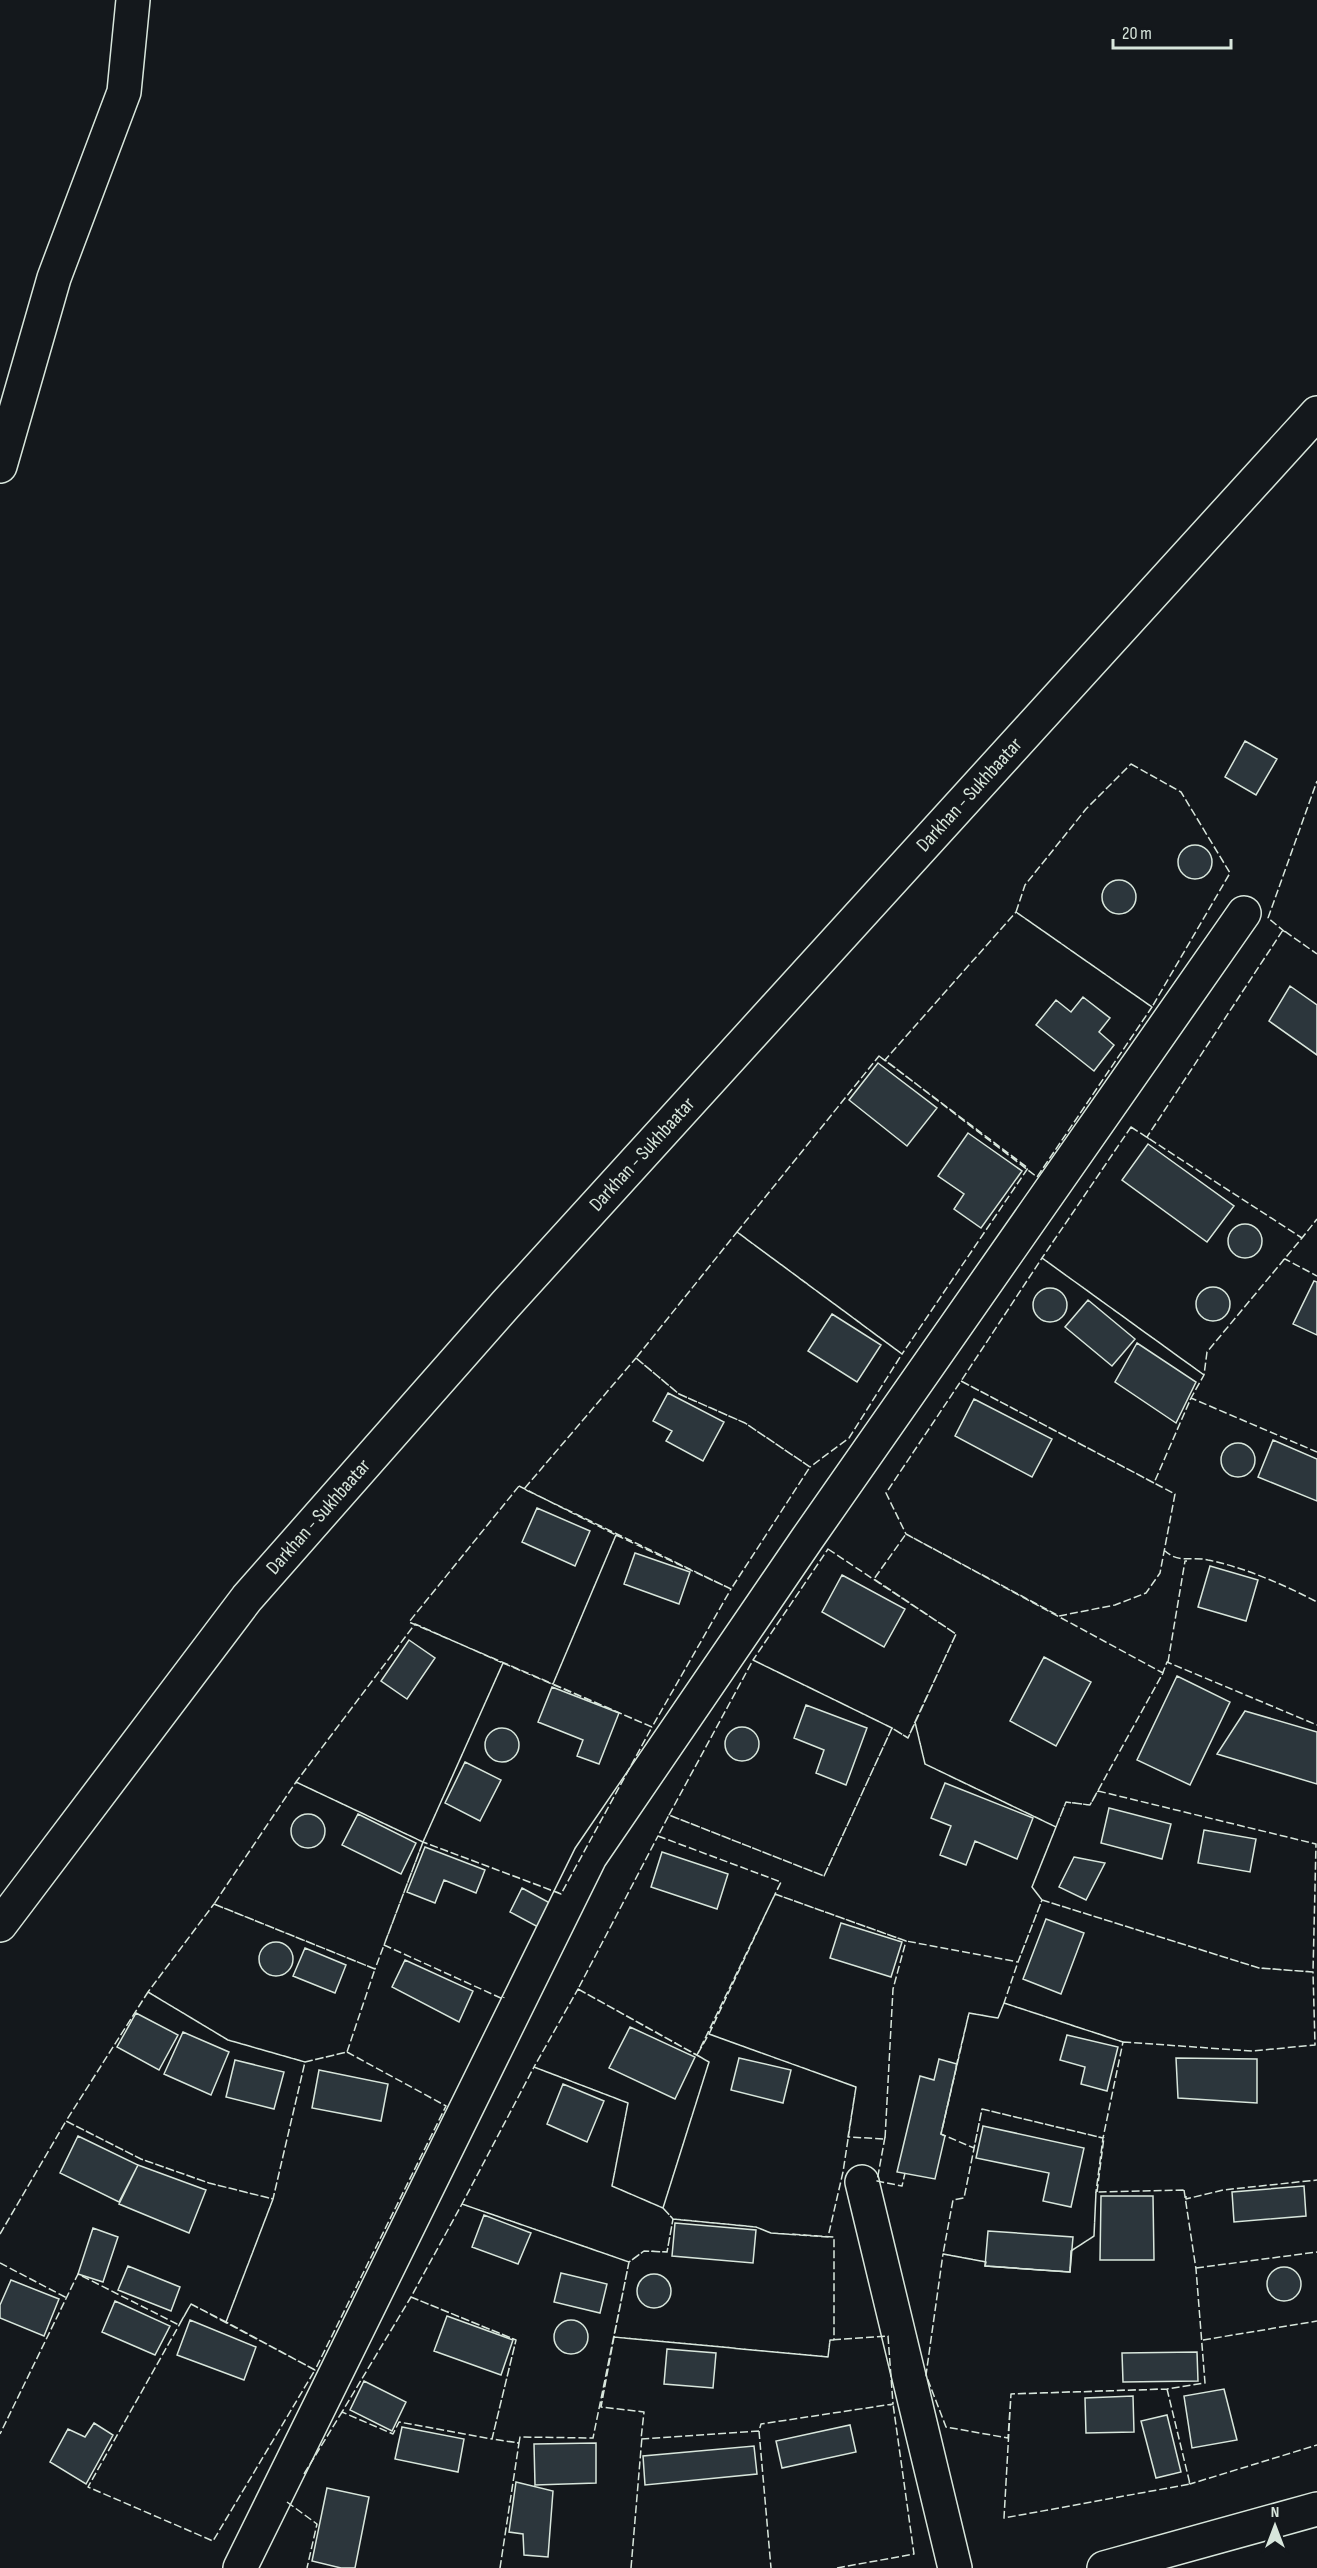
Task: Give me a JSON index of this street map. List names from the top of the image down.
{
  "streets": {
    "main road": ["Darkhan - Sukhbaatar"]
  },
  "scale_bar": "20 m",
  "north": "top"
}
